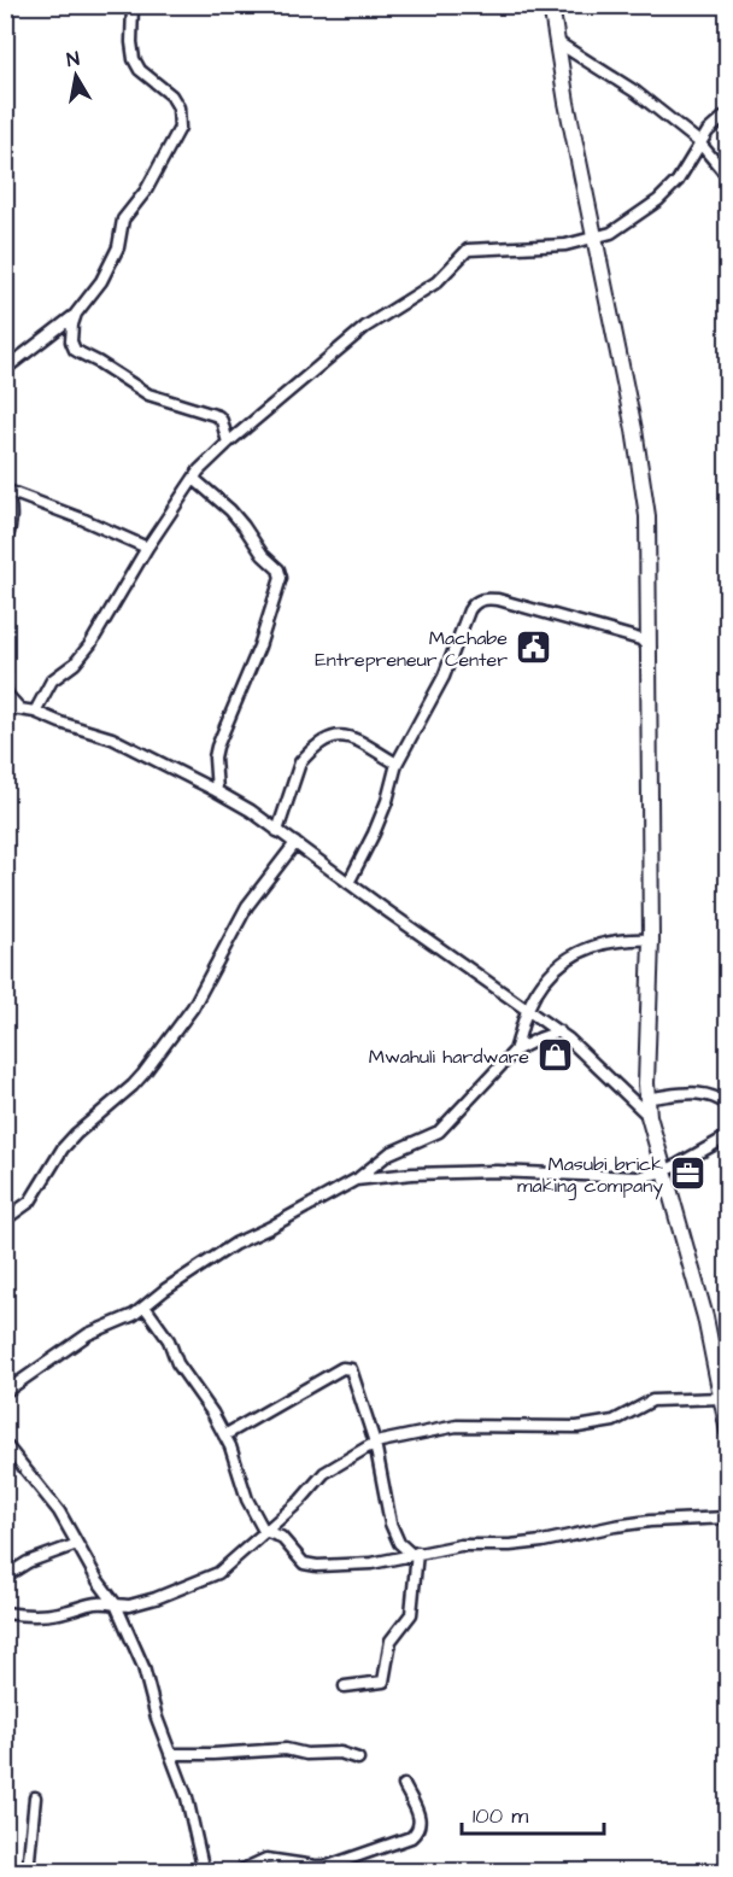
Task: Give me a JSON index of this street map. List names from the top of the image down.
{
  "places": {
    "public building": ["Machabe Entrepreneur Center"],
    "shop": ["Mwahuli hardware"],
    "office": ["Masubi brick making company"]
  },
  "scale_bar": "100 m",
  "north": "top"
}
